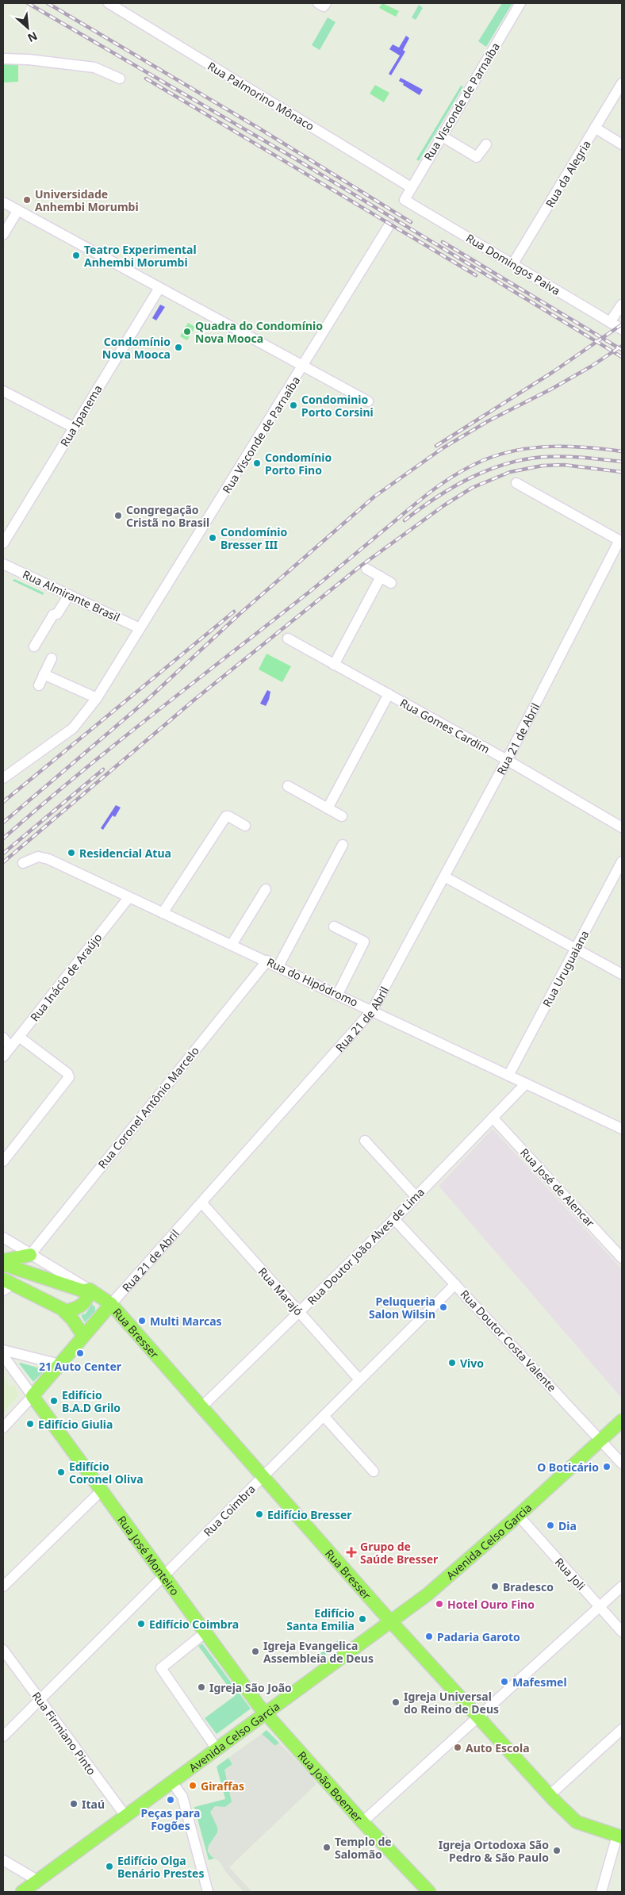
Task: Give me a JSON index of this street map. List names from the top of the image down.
{
  "streets": {
    "main road": [
      "Rua 21 de Abril",
      "Rua Bresser",
      "Avenida Celso Garcia",
      "Rua José Monteiro",
      "Rua João Boemer"
    ],
    "street": [
      "Rua Palmorino Mônaco",
      "Rua Visconde de Parnaíba",
      "Rua da Alegria",
      "Rua Domingos Paiva",
      "Rua Ipanema",
      "Rua Almirante Brasil",
      "Rua Gomes Cardim",
      "Rua Uruguaiana",
      "Rua Inácio de Araújo",
      "Rua do Hipódromo",
      "Rua Coronel Antônio Marcelo",
      "Rua José de Alencar",
      "Rua Doutor João Alves de Lima",
      "Rua Marajó",
      "Rua Doutor Costa Valente",
      "Rua Coimbra",
      "Rua Joli",
      "Rua Firmiano Pinto"
    ]
  },
  "crossings": [
    ["Rua Palmorino Mônaco", "Rua Visconde de Parnaíba"],
    ["Rua Visconde de Parnaíba", "Rua Domingos Paiva"],
    ["Rua Visconde de Parnaíba", "Rua Almirante Brasil"],
    ["Rua da Alegria", "Rua Domingos Paiva"],
    ["Rua Gomes Cardim", "Rua 21 de Abril"],
    ["Rua 21 de Abril", "Rua do Hipódromo"],
    ["Rua 21 de Abril", "Rua Marajó"],
    ["Rua 21 de Abril", "Rua Bresser"],
    ["Rua 21 de Abril", "Rua José Monteiro"],
    ["Rua Uruguaiana", "Rua do Hipódromo"],
    ["Rua Inácio de Araújo", "Rua do Hipódromo"],
    ["Rua do Hipódromo", "Rua Coronel Antônio Marcelo"],
    ["Rua do Hipódromo", "Rua Doutor João Alves de Lima"],
    ["Rua Coronel Antônio Marcelo", "Rua Bresser"],
    ["Rua José de Alencar", "Rua Doutor João Alves de Lima"],
    ["Rua Doutor João Alves de Lima", "Rua Marajó"],
    ["Rua Doutor João Alves de Lima", "Rua Bresser"],
    ["Rua Doutor João Alves de Lima", "Rua Doutor Costa Valente"],
    ["Rua Marajó", "Rua Coimbra"],
    ["Rua Bresser", "Rua Coimbra"],
    ["Rua Bresser", "Avenida Celso Garcia"],
    ["Rua Doutor Costa Valente", "Rua Coimbra"],
    ["Rua Doutor Costa Valente", "Avenida Celso Garcia"],
    ["Rua Coimbra", "Rua José Monteiro"],
    ["Rua Coimbra", "Rua Firmiano Pinto"],
    ["Avenida Celso Garcia", "Rua José Monteiro"],
    ["Avenida Celso Garcia", "Rua Joli"],
    ["Avenida Celso Garcia", "Rua Firmiano Pinto"],
    ["Avenida Celso Garcia", "Rua João Boemer"],
    ["Rua José Monteiro", "Rua João Boemer"]
  ],
  "places": {
    "other": [
      "Universidade Anhembi Morumbi",
      "Teatro Experimental Anhembi Morumbi",
      "Quadra do Condomínio Nova Mooca",
      "Condomínio Nova Mooca",
      "Condominio Porto Corsini",
      "Condomínio Porto Fino",
      "Congregação Cristã no Brasil",
      "Condomínio Bresser III",
      "Residencial Atua",
      "Peluqueria Salon Wilsin",
      "Multi Marcas",
      "21 Auto Center",
      "Vivo",
      "Edifício B.A.D Grilo",
      "Edifício Giulia",
      "O Boticário",
      "Edifício Coronel Oliva",
      "Edifício Bresser",
      "Dia",
      "Bradesco",
      "Hotel Ouro Fino",
      "Edifício Santa Emilia",
      "Edifício Coimbra",
      "Padaria Garoto",
      "Igreja Evangelica Assembleia de Deus",
      "Mafesmel",
      "Igreja São João",
      "Igreja Universal do Reino de Deus",
      "Auto Escola",
      "Giraffas",
      "Peças para Fogões",
      "Itaú",
      "Templo de Salomão",
      "Igreja Ortodoxa São Pedro & São Paulo",
      "Edifício Olga Benário Prestes"
    ],
    "health": ["Grupo de Saúde Bresser"]
  },
  "north": "bottom right"
}
